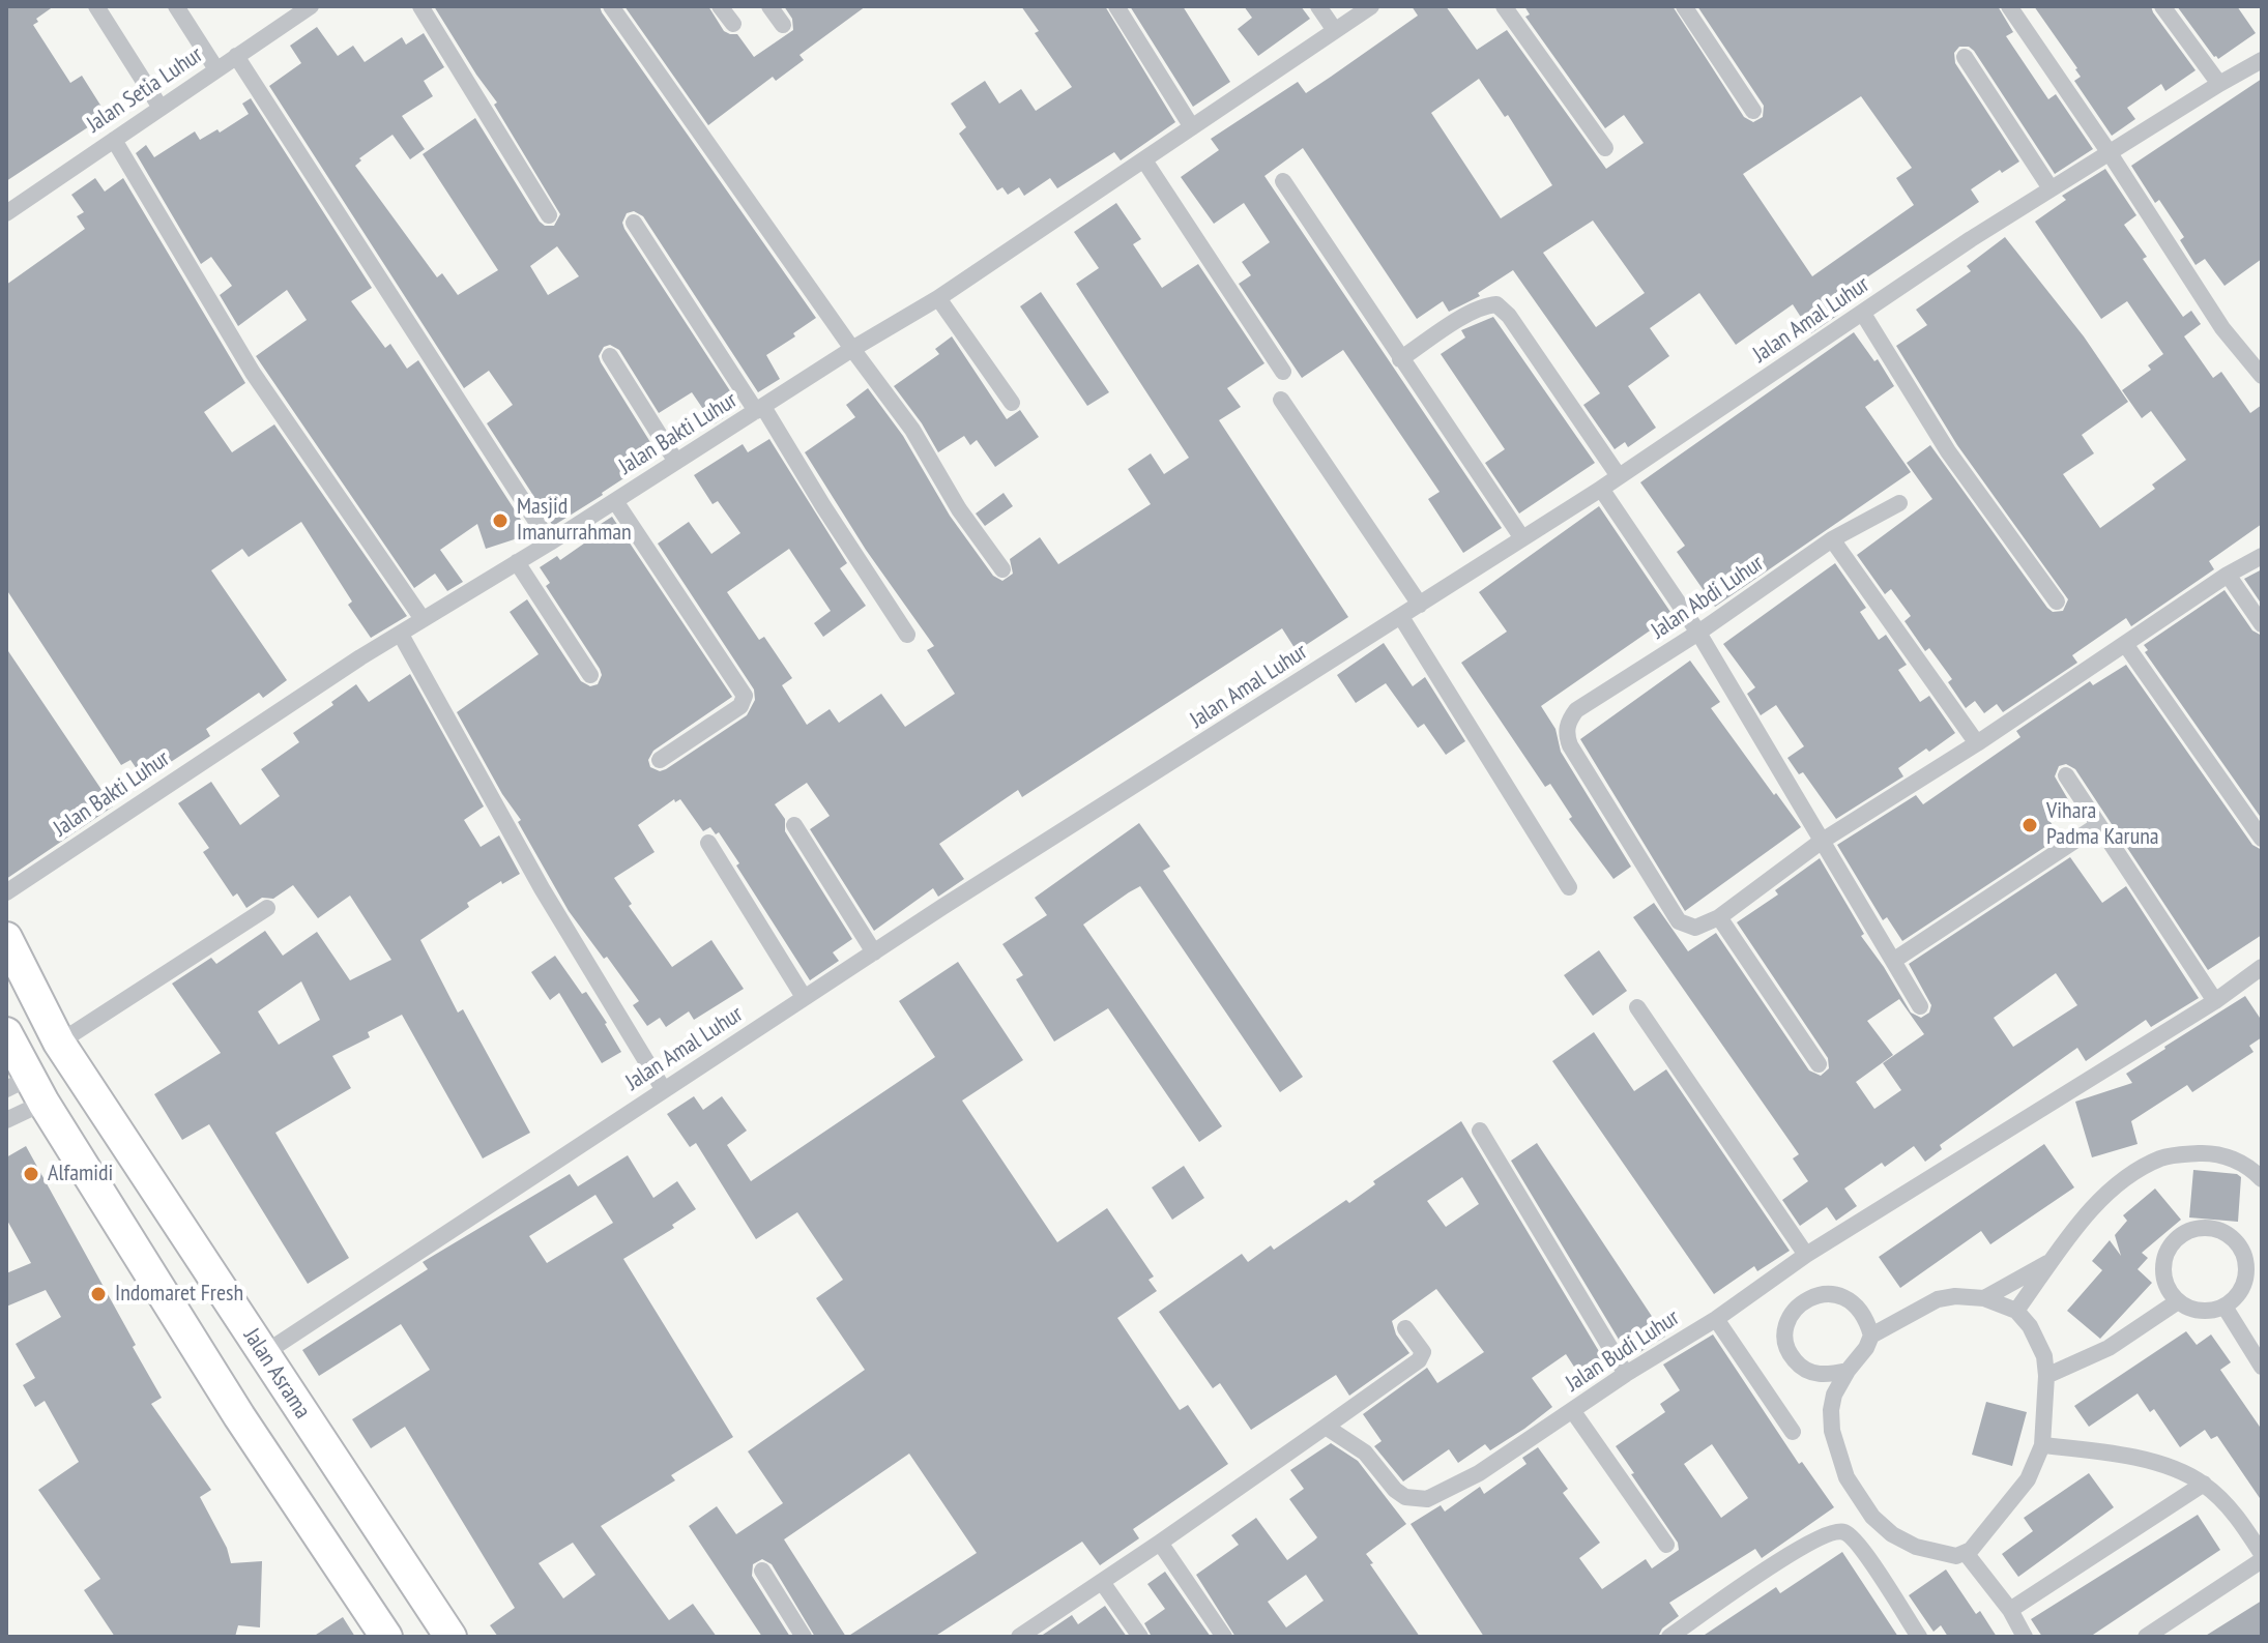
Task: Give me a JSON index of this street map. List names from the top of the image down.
{
  "streets": {
    "highway": ["Jalan Asrama"],
    "street": [
      "Jalan Setia Luhur",
      "Jalan Amal Luhur",
      "Jalan Bakti Luhur",
      "Jalan Abdi Luhur",
      "Jalan Budi Luhur"
    ]
  },
  "crossings": [
    ["Jalan Amal Luhur", "Jalan Asrama"]
  ],
  "places": [
    "Masjid Imanurrahman",
    "Vihara Padma Karuna",
    "Alfamidi",
    "Indomaret Fresh"
  ]
}
